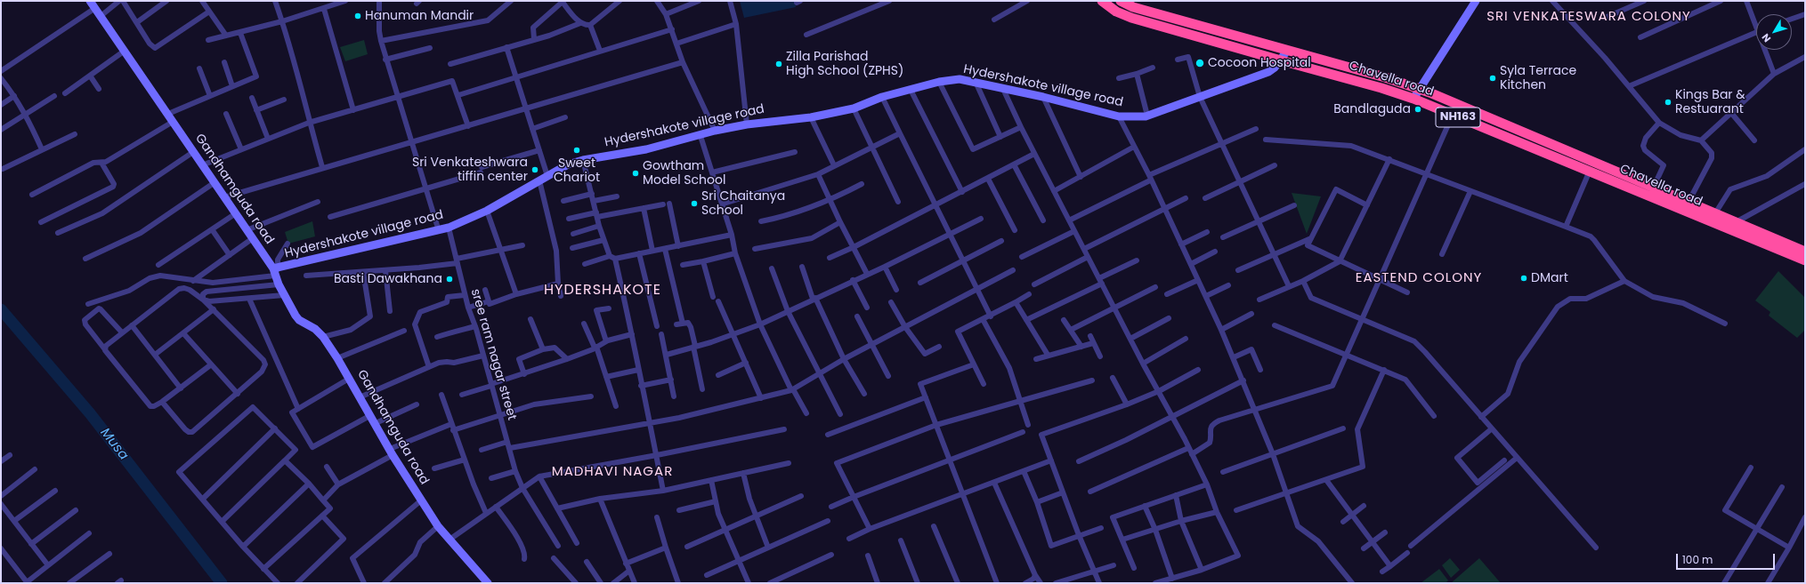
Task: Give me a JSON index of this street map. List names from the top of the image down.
{
  "streets": {
    "highway": ["Chavella road", "NH163"],
    "street": ["Hydershakote village road", "Gandhamguda road", "sree ram nagar street"]
  },
  "crossings": [
    ["Chavella road", "Hydershakote village road"],
    ["Hydershakote village road", "Gandhamguda road"],
    ["Hydershakote village road", "sree ram nagar street"]
  ],
  "districts": [
    "SRI VENKATESWARA COLONY",
    "EASTEND COLONY",
    "HYDERSHAKOTE",
    "MADHAVI NAGAR"
  ],
  "water": ["Musa"],
  "places": [
    "Hanuman Mandir",
    "Cocoon Hospital",
    "Zilla Parishad High School (ZPHS)",
    "Syla Terrace Kitchen",
    "Kings Bar & Restuarant",
    "Bandlaguda",
    "Sweet Chariot",
    "Sri Venkateshwara tiffin center",
    "Gowtham Model School",
    "Sri Chaitanya School",
    "DMart",
    "Basti Dawakhana"
  ],
  "scale_bar": "100 m",
  "north": "bottom left"
}
